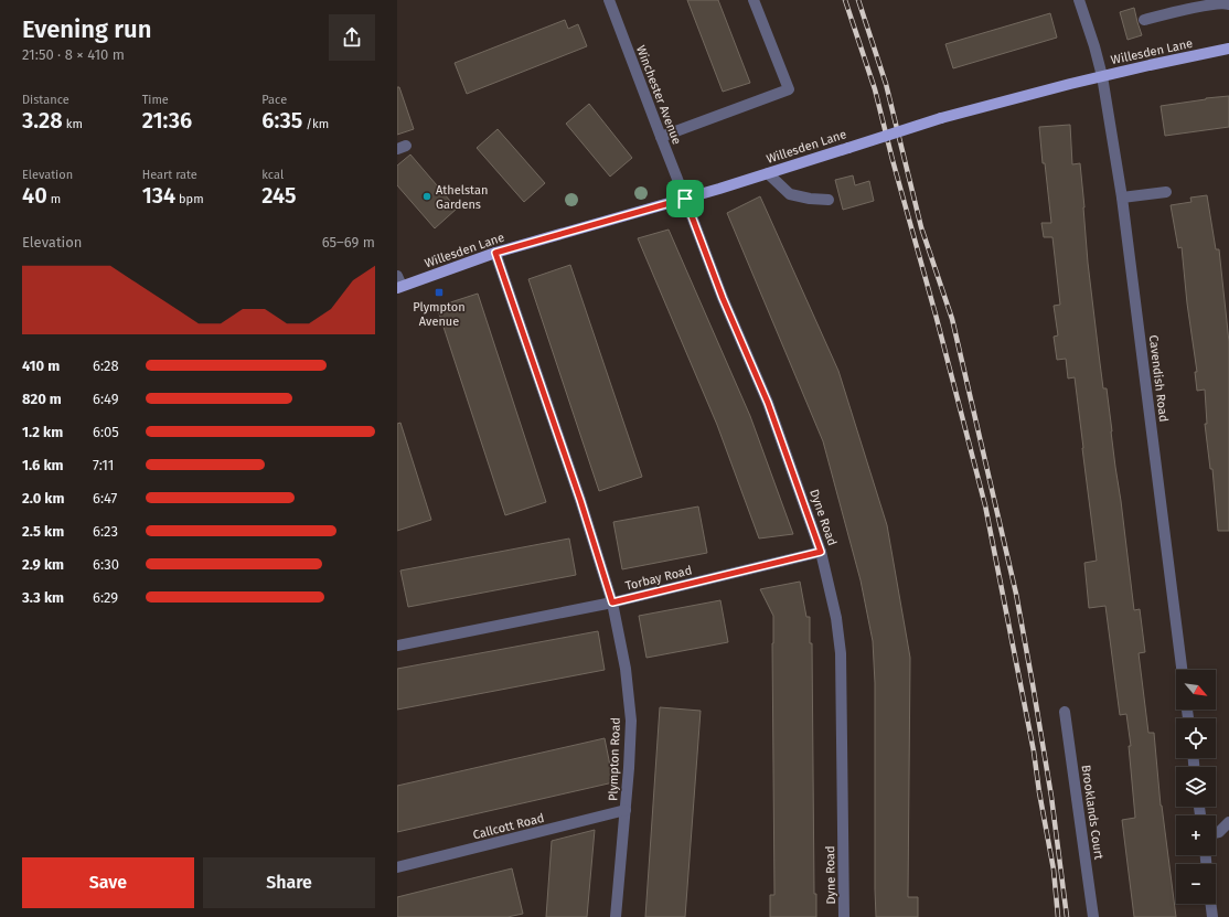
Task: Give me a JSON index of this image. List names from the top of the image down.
{
  "streets": {
    "main road": ["Willesden Lane"],
    "street": [
      "Winchester Avenue",
      "Cavendish Road",
      "Dyne Road",
      "Torbay Road",
      "Plympton Road",
      "Brooklands Court",
      "Callcott Road"
    ]
  },
  "crossings": [
    ["Willesden Lane", "Winchester Avenue"],
    ["Willesden Lane", "Cavendish Road"],
    ["Willesden Lane", "Dyne Road"],
    ["Winchester Avenue", "Dyne Road"],
    ["Dyne Road", "Torbay Road"],
    ["Torbay Road", "Plympton Road"],
    ["Plympton Road", "Callcott Road"]
  ],
  "places": {
    "other": ["Athelstan Gardens"],
    "transit": ["Plympton Avenue"]
  },
  "north": "bottom right",
  "page": {
    "heading": ["Evening run", "21:50 · 8 × 410 m"],
    "stats": [
      ["Distance", "3.28 km"],
      ["Time", "21:36"],
      ["Pace", "6:35 /km"],
      ["Elevation", "40 m"],
      ["Heart rate", "134 bpm"],
      ["kcal", "245"]
    ],
    "chart": ["Elevation", "65–69 m"],
    "list": [
      {
        "name": "410 m",
        "note": "6:28"
      },
      {
        "name": "820 m",
        "note": "6:49"
      },
      {
        "name": "1.2 km",
        "note": "6:05"
      },
      {
        "name": "1.6 km",
        "note": "7:11"
      },
      {
        "name": "2.0 km",
        "note": "6:47"
      },
      {
        "name": "2.5 km",
        "note": "6:23"
      },
      {
        "name": "2.9 km",
        "note": "6:30"
      },
      {
        "name": "3.3 km",
        "note": "6:29"
      }
    ],
    "map_buttons": ["+", "−"],
    "buttons": ["Save", "Share"]
  }
}
